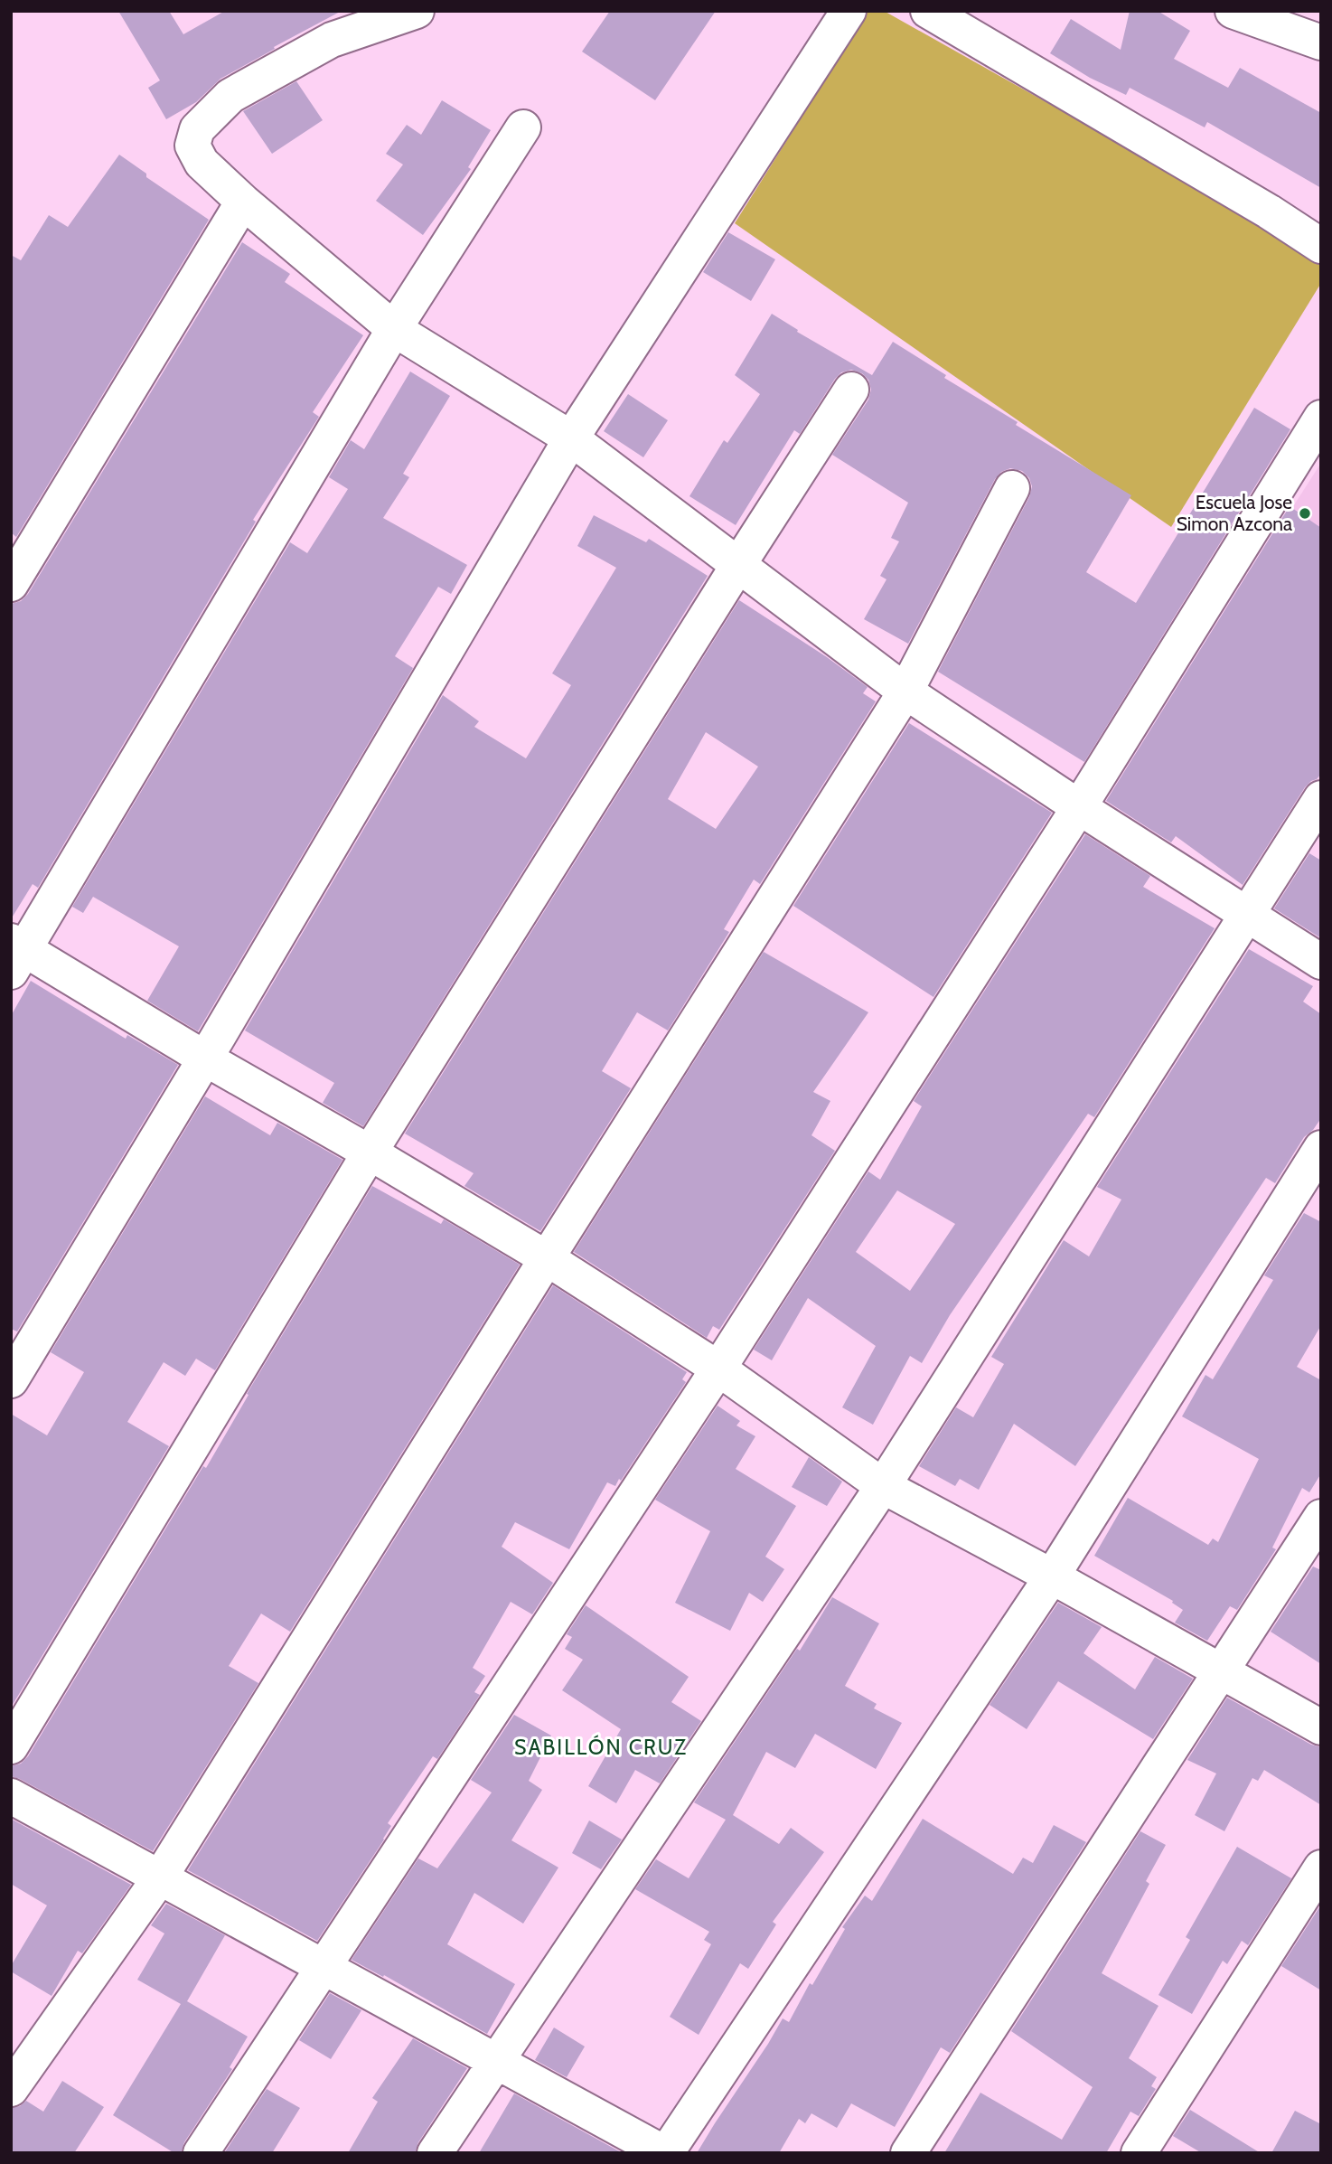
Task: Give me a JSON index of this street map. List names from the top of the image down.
{
  "districts": ["SABILLÓN CRUZ"],
  "places": ["Escuela Jose Simon Azcona"]
}
